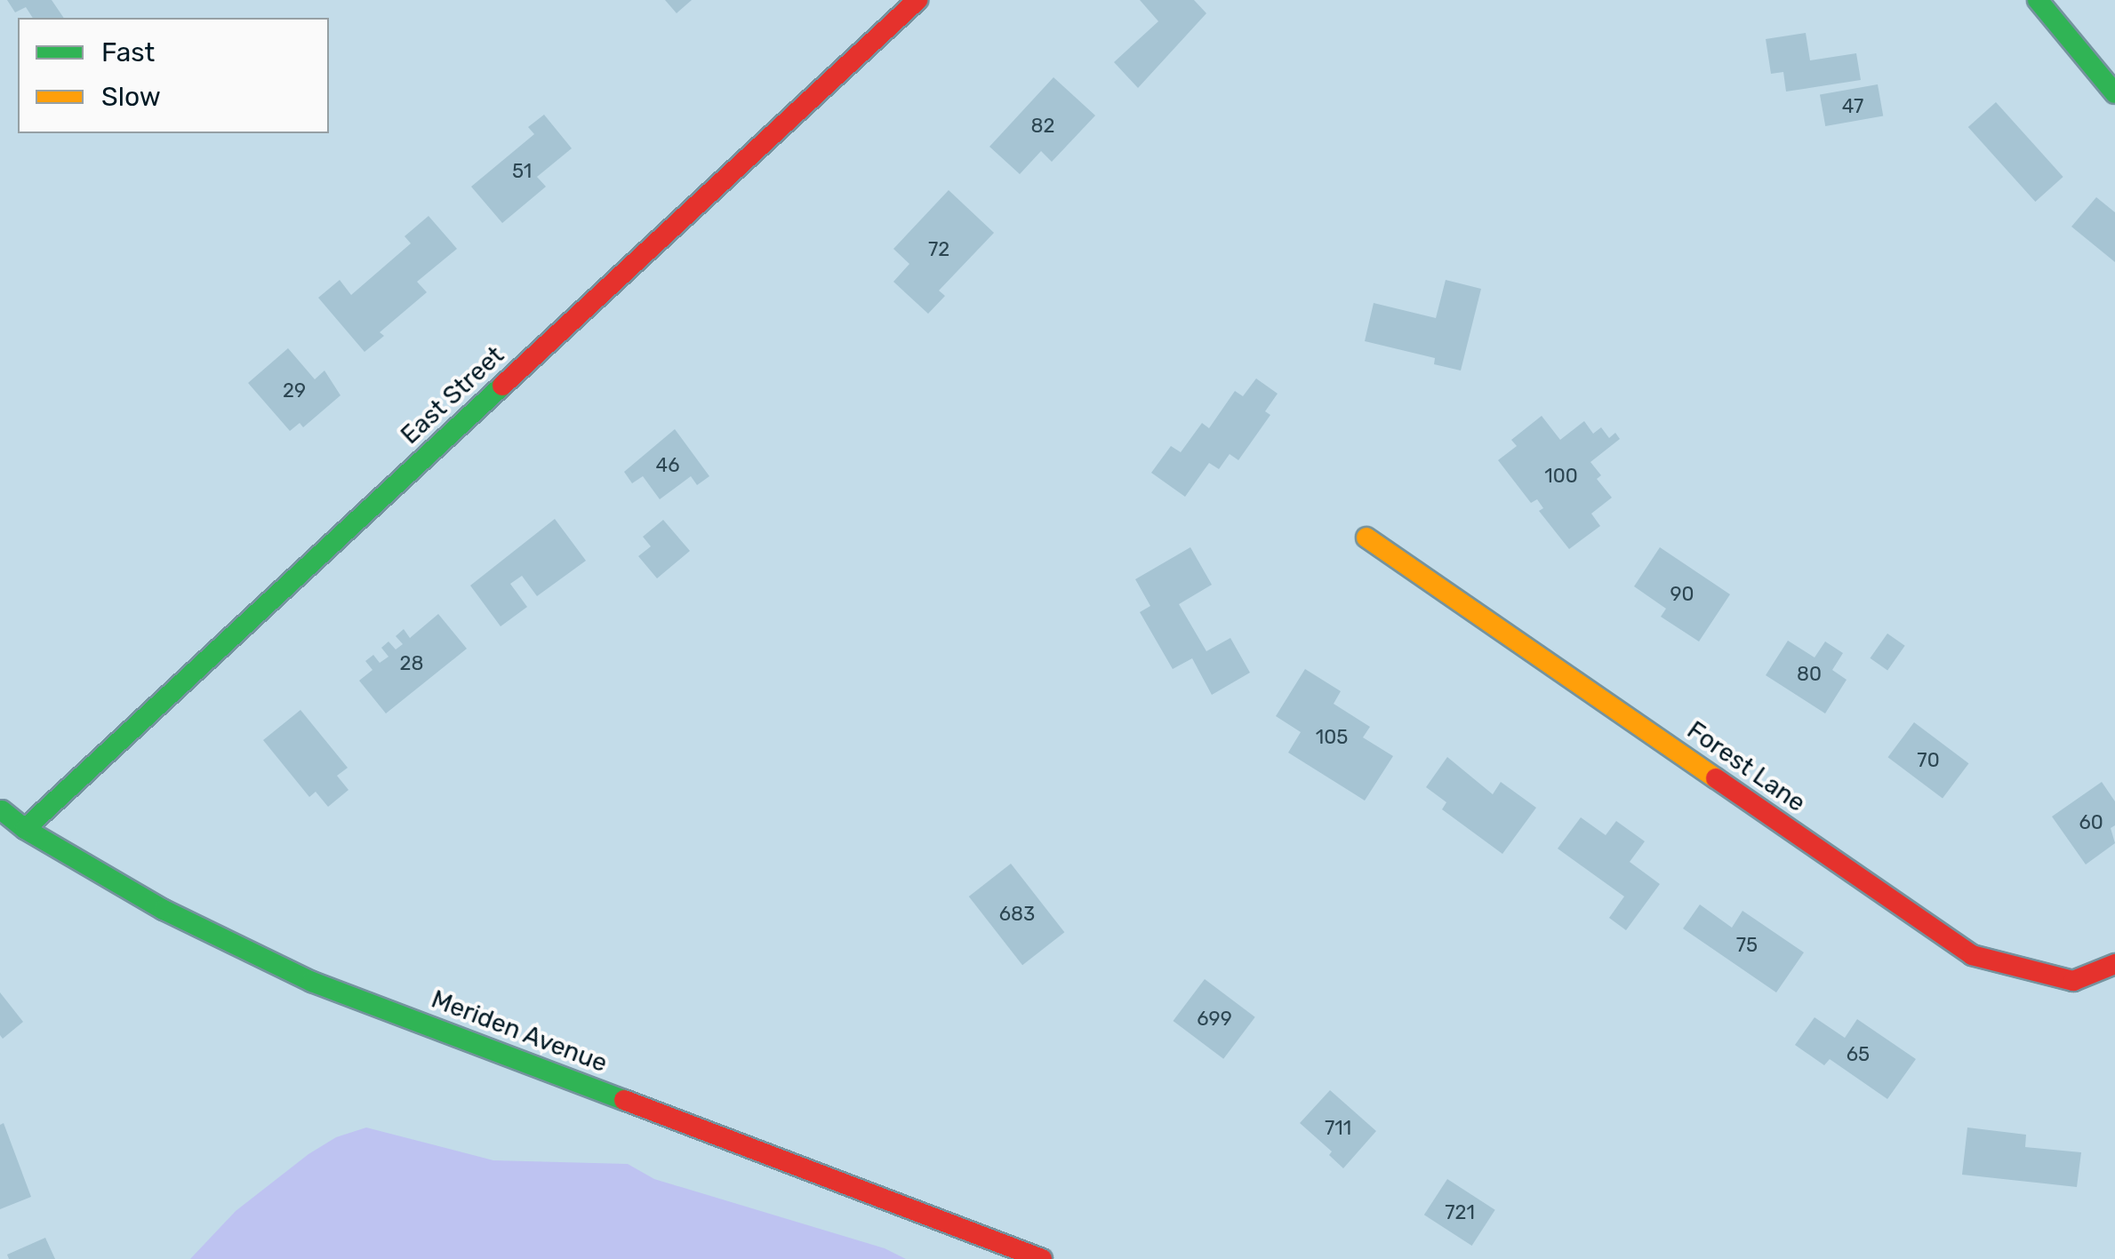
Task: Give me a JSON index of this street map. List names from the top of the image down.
{
  "streets": {
    "street": ["East Street", "Forest Lane", "Meriden Avenue"]
  },
  "crossings": [
    ["East Street", "Meriden Avenue"]
  ],
  "house_numbers": [
    "47",
    "82",
    "51",
    "72",
    "29",
    "46",
    "100",
    "90",
    "28",
    "80",
    "105",
    "70",
    "60",
    "683",
    "75",
    "699",
    "65",
    "711",
    "721"
  ],
  "legend": ["Fast", "Slow"]
}
